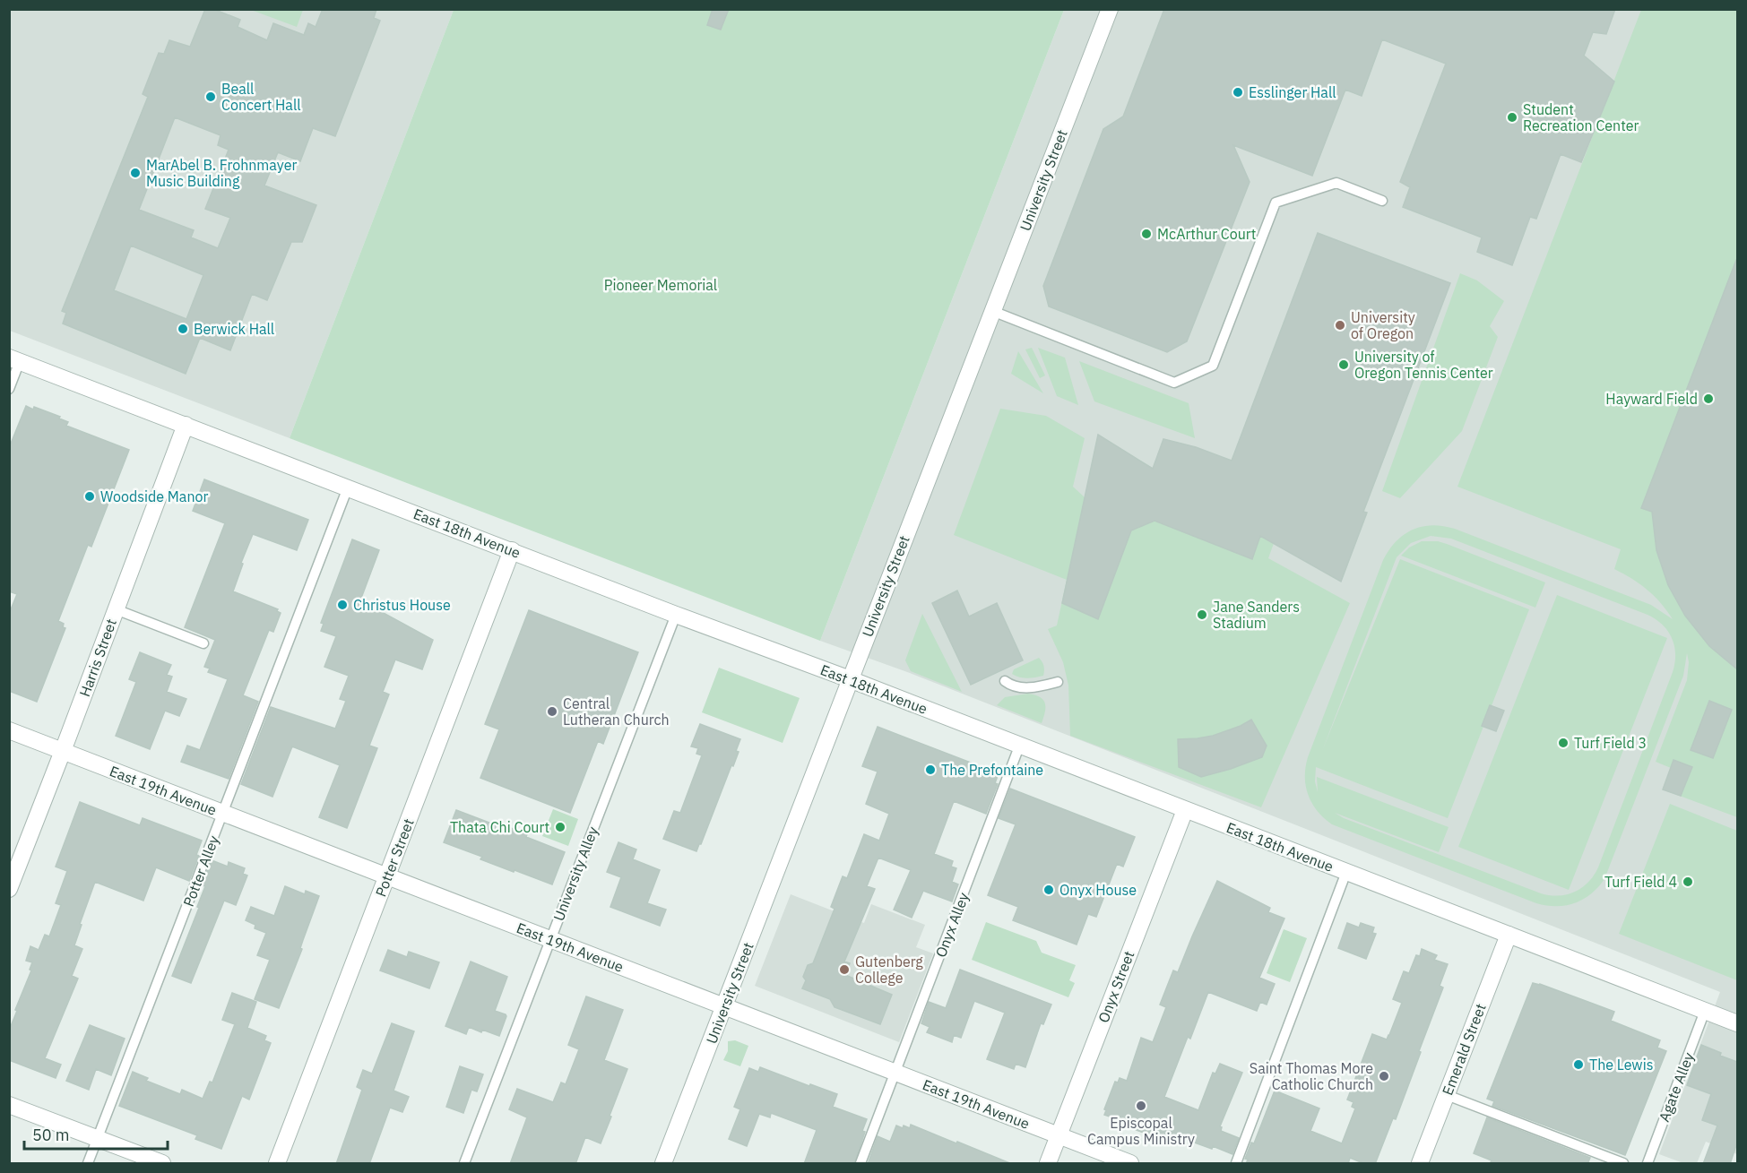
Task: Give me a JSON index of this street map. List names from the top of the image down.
{
  "streets": {
    "street": [
      "University Street",
      "East 18th Avenue",
      "Harris Street",
      "East 19th Avenue",
      "Potter Street",
      "Onyx Street",
      "Emerald Street"
    ],
    "lane": [
      "Potter Alley",
      "University Alley",
      "Onyx Alley",
      "Agate Alley"
    ]
  },
  "crossings": [
    ["University Street", "East 18th Avenue"],
    ["University Street", "East 19th Avenue"],
    ["East 18th Avenue", "Harris Street"],
    ["East 18th Avenue", "Potter Street"],
    ["East 18th Avenue", "Potter Alley"],
    ["East 18th Avenue", "University Alley"],
    ["East 18th Avenue", "Onyx Alley"],
    ["East 18th Avenue", "Onyx Street"],
    ["East 18th Avenue", "Emerald Street"],
    ["East 18th Avenue", "Agate Alley"],
    ["Harris Street", "East 19th Avenue"],
    ["East 19th Avenue", "Potter Street"],
    ["East 19th Avenue", "Potter Alley"],
    ["East 19th Avenue", "University Alley"],
    ["East 19th Avenue", "Onyx Alley"],
    ["East 19th Avenue", "Onyx Street"]
  ],
  "parks": ["Pioneer Memorial"],
  "places": [
    "Esslinger Hall",
    "Beall Concert Hall",
    "Student Recreation Center",
    "MarAbel B. Frohnmayer Music Building",
    "McArthur Court",
    "University of Oregon",
    "Berwick Hall",
    "University of Oregon Tennis Center",
    "Hayward Field",
    "Woodside Manor",
    "Christus House",
    "Jane Sanders Stadium",
    "Central Lutheran Church",
    "Turf Field 3",
    "The Prefontaine",
    "Thata Chi Court",
    "Turf Field 4",
    "Onyx House",
    "Gutenberg College",
    "The Lewis",
    "Saint Thomas More Catholic Church",
    "Episcopal Campus Ministry"
  ],
  "scale_bar": "50 m"
}
